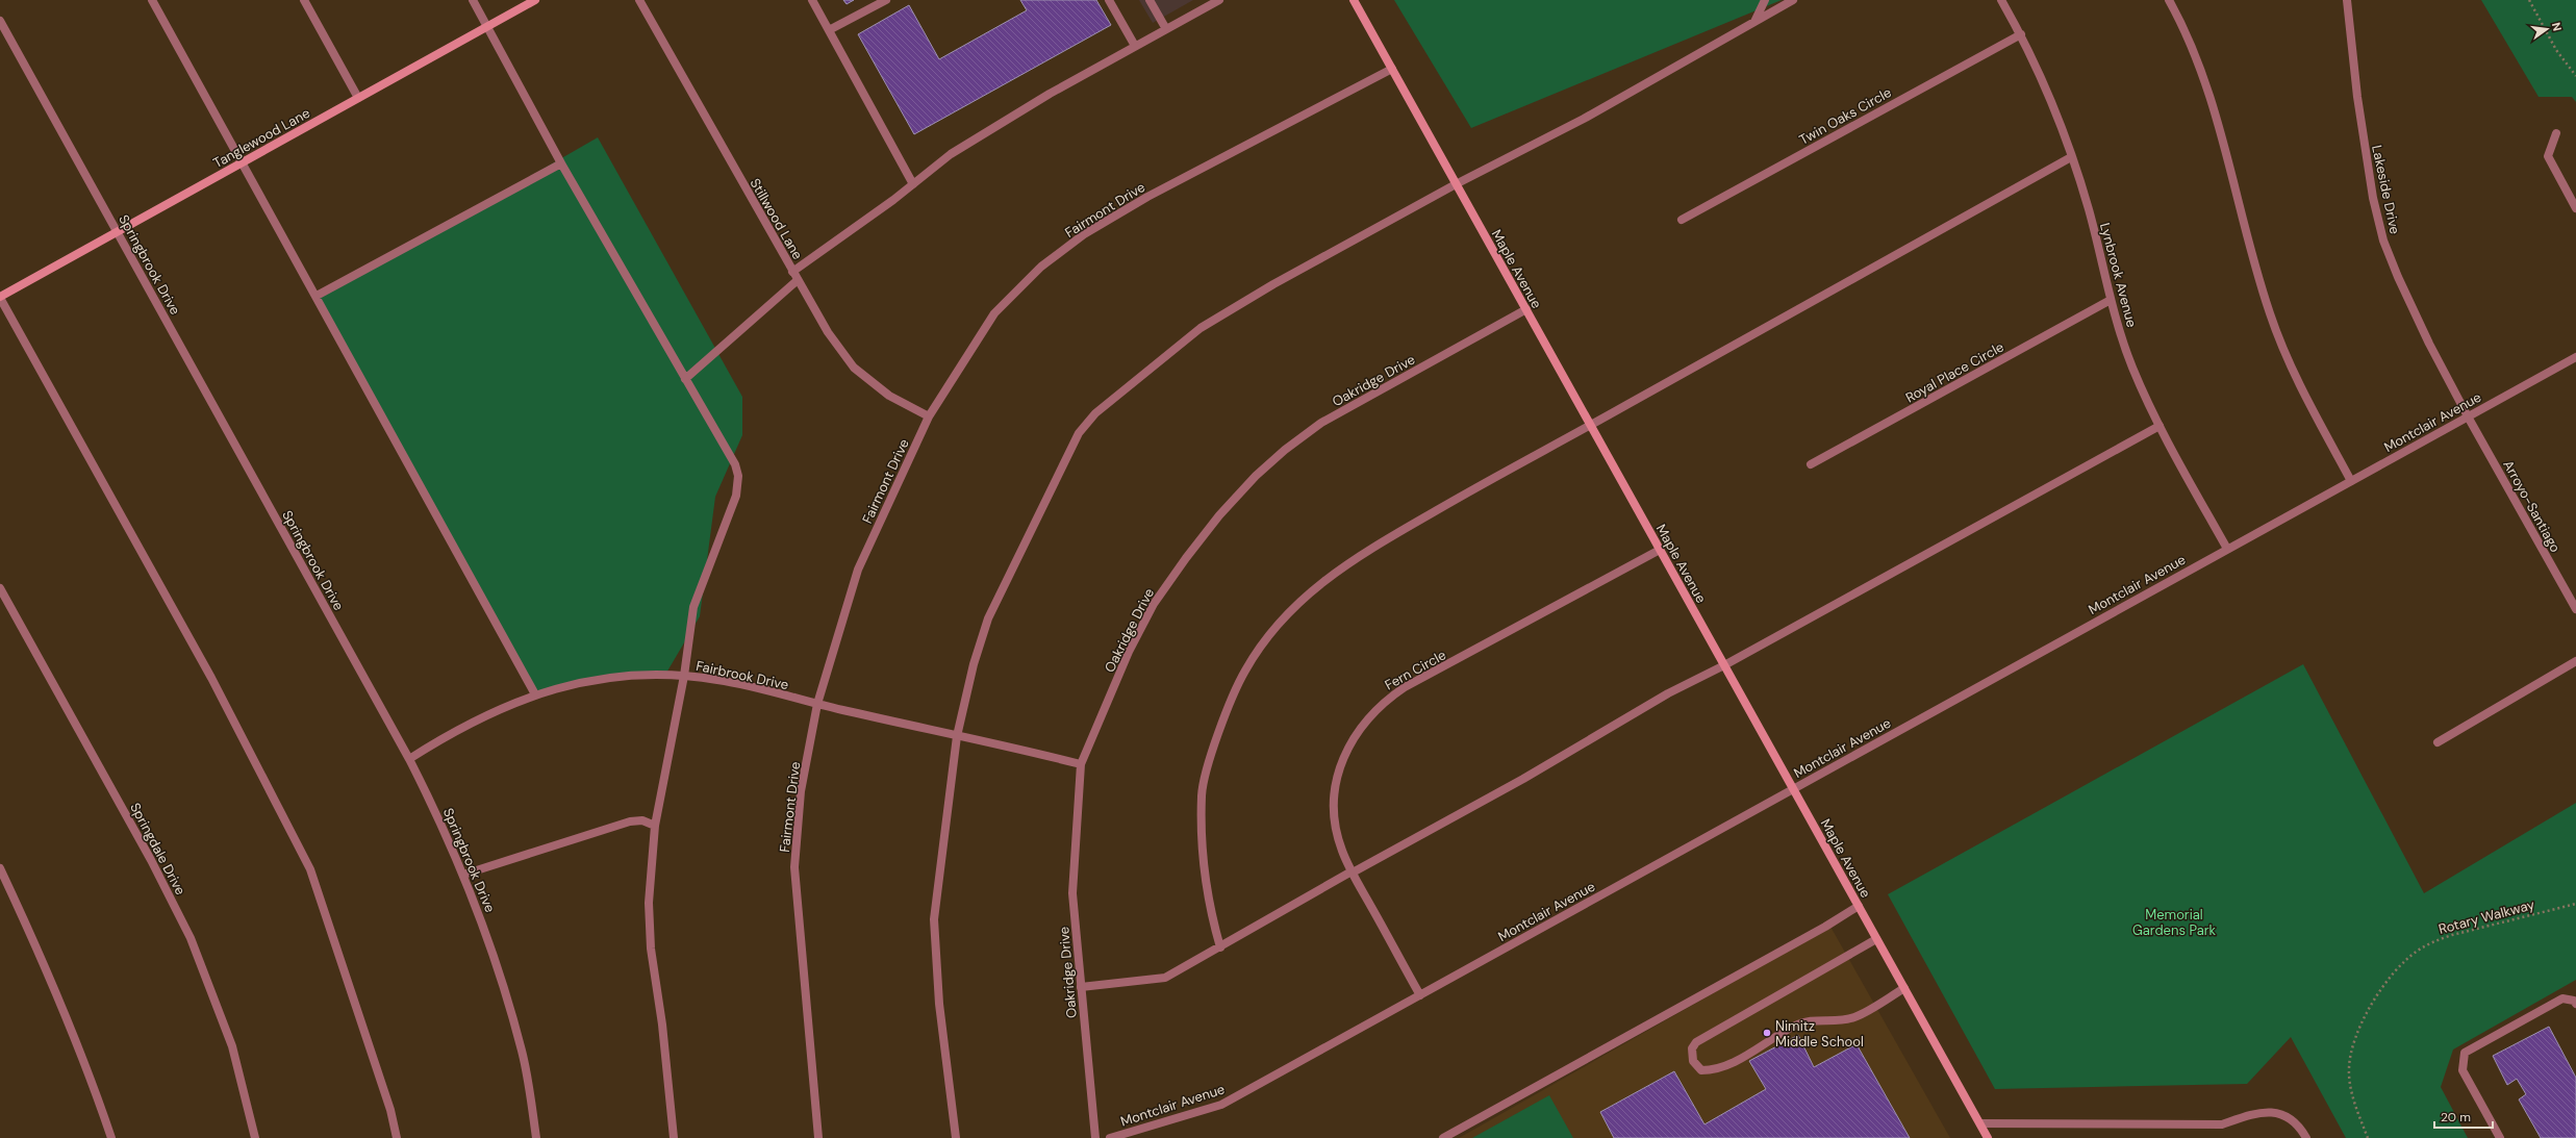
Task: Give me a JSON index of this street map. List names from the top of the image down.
{
  "streets": {
    "main road": ["Tanglewood Lane", "Maple Avenue"],
    "street": [
      "Twin Oaks Circle",
      "Lakeside Drive",
      "Fairmont Drive",
      "Stillwood Lane",
      "Springbrook Drive",
      "Lynbrook Avenue",
      "Royal Place Circle",
      "Oakridge Drive",
      "Montclair Avenue",
      "Arroyo-Santiago",
      "Fern Circle",
      "Fairbrook Drive",
      "Springdale Drive"
    ],
    "path": ["Rotary Walkway"]
  },
  "crossings": [
    ["Twin Oaks Circle", "Lynbrook Avenue"],
    ["Tanglewood Lane", "Springbrook Drive"],
    ["Lakeside Drive", "Montclair Avenue"],
    ["Lakeside Drive", "Arroyo-Santiago"],
    ["Fairmont Drive", "Stillwood Lane"],
    ["Fairmont Drive", "Maple Avenue"],
    ["Fairmont Drive", "Fairbrook Drive"],
    ["Springbrook Drive", "Fairbrook Drive"],
    ["Maple Avenue", "Oakridge Drive"],
    ["Maple Avenue", "Montclair Avenue"],
    ["Maple Avenue", "Fern Circle"],
    ["Lynbrook Avenue", "Royal Place Circle"],
    ["Lynbrook Avenue", "Montclair Avenue"],
    ["Oakridge Drive", "Fairbrook Drive"],
    ["Montclair Avenue", "Arroyo-Santiago"],
    ["Montclair Avenue", "Fern Circle"]
  ],
  "parks": ["Memorial Gardens Park"],
  "places": ["Nimitz Middle School"],
  "scale_bar": "20 m",
  "north": "right"
}
